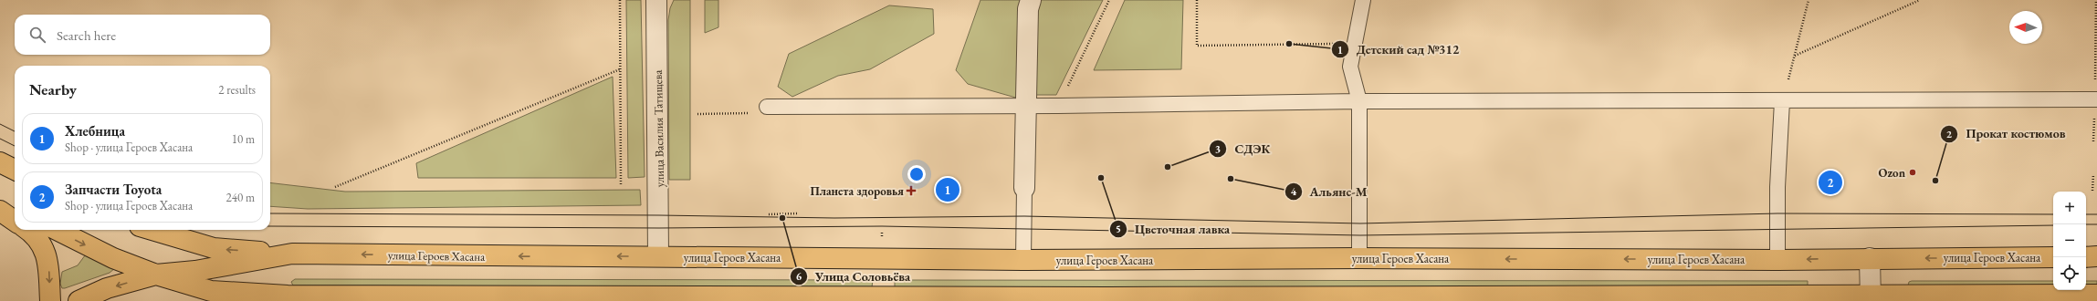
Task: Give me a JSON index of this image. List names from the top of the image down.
{
  "streets": {
    "main road": ["улица Героев Хасана"],
    "street": ["улица Василия Татищева"]
  },
  "crossings": [
    ["улица Василия Татищева", "улица Героев Хасана"]
  ],
  "places": {
    "other": [
      "Детский сад №312",
      "СДЭК",
      "Ozon",
      "Цветочная лавка",
      "Альянс-М",
      "Прокат костюмов",
      "Улица Соловьёва"
    ],
    "health": ["Планета здоровья"]
  },
  "north": "left",
  "page": {
    "search": "Search here",
    "heading": ["Nearby", "2 results"],
    "list": [
      {
        "mark": "1",
        "name": "Хлебница",
        "note": "Shop · улица Героев Хасана",
        "value": "10 m"
      },
      {
        "mark": "2",
        "name": "Запчасти Toyota",
        "note": "Shop · улица Героев Хасана",
        "value": "240 m"
      }
    ],
    "pins": ["2", "1"],
    "map_buttons": ["+", "−"]
  }
}
